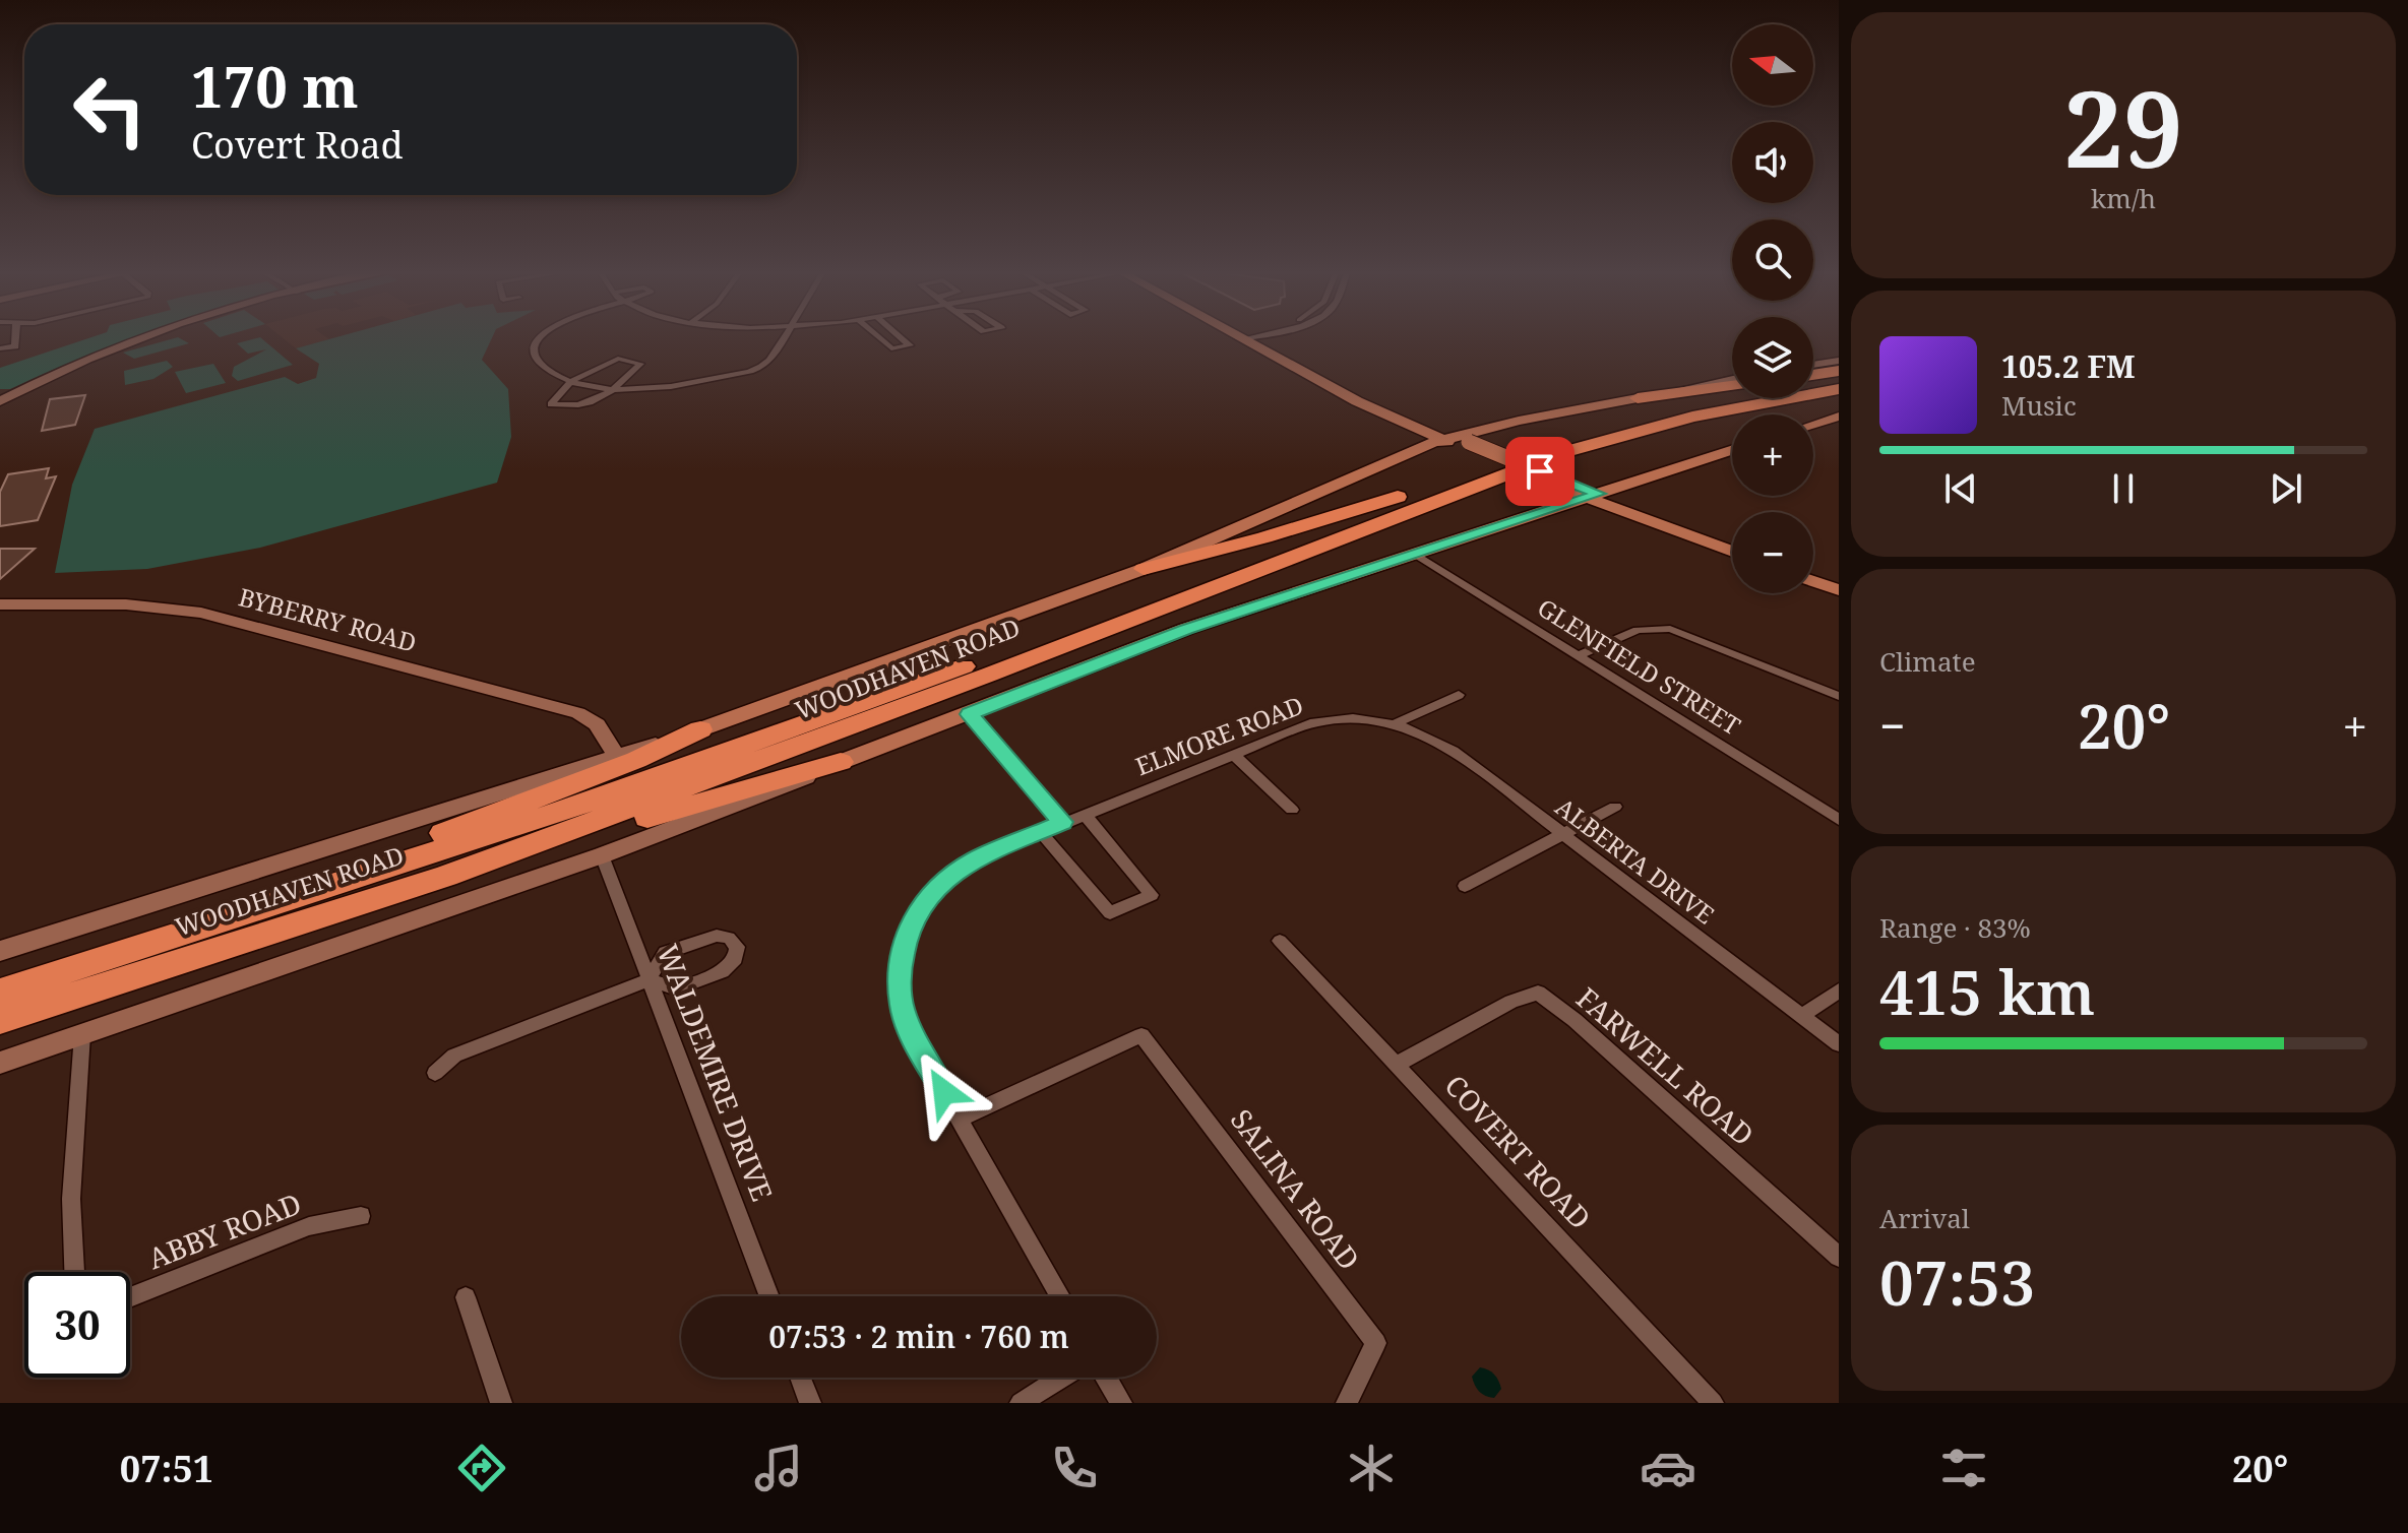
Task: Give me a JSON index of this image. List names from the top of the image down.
{
  "streets": {
    "highway": ["WOODHAVEN ROAD"],
    "main road": ["BYBERRY ROAD"],
    "street": [
      "GLENFIELD STREET",
      "ELMORE ROAD",
      "ALBERTA DRIVE",
      "FARWELL ROAD",
      "WALDEMIRE DRIVE",
      "COVERT ROAD",
      "SALINA ROAD",
      "ABBY ROAD"
    ]
  },
  "crossings": [
    ["BYBERRY ROAD", "WOODHAVEN ROAD"],
    ["ELMORE ROAD", "ALBERTA DRIVE"],
    ["ELMORE ROAD", "SALINA ROAD"],
    ["FARWELL ROAD", "COVERT ROAD"]
  ],
  "north": "left",
  "page": {
    "tile": [
      ["29", "km/h"],
      "Climate",
      ["Range · 83%", "415 km"],
      ["Arrival", "07:53"]
    ],
    "map_buttons": ["+", "−"],
    "turn": ["170 m", "Covert Road"],
    "song": ["105.2 FM", "Music"],
    "heat": ["−", "20°", "+"],
    "limit": "30",
    "trip": "07:53 · 2 min · 760 m",
    "tabs": ["07:51", "20°"]
  }
}
